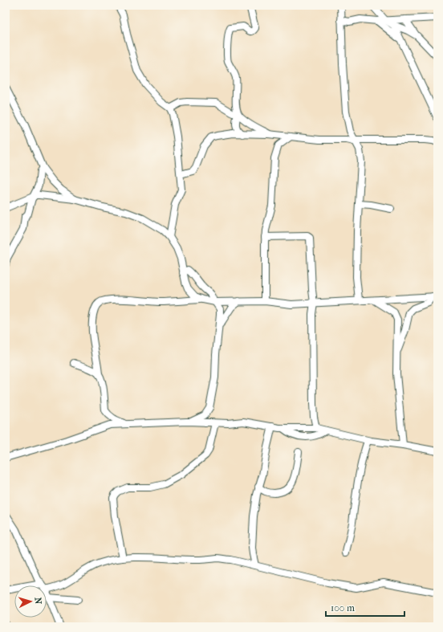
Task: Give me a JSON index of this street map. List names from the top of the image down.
{
  "scale_bar": "100 m",
  "north": "right"
}
